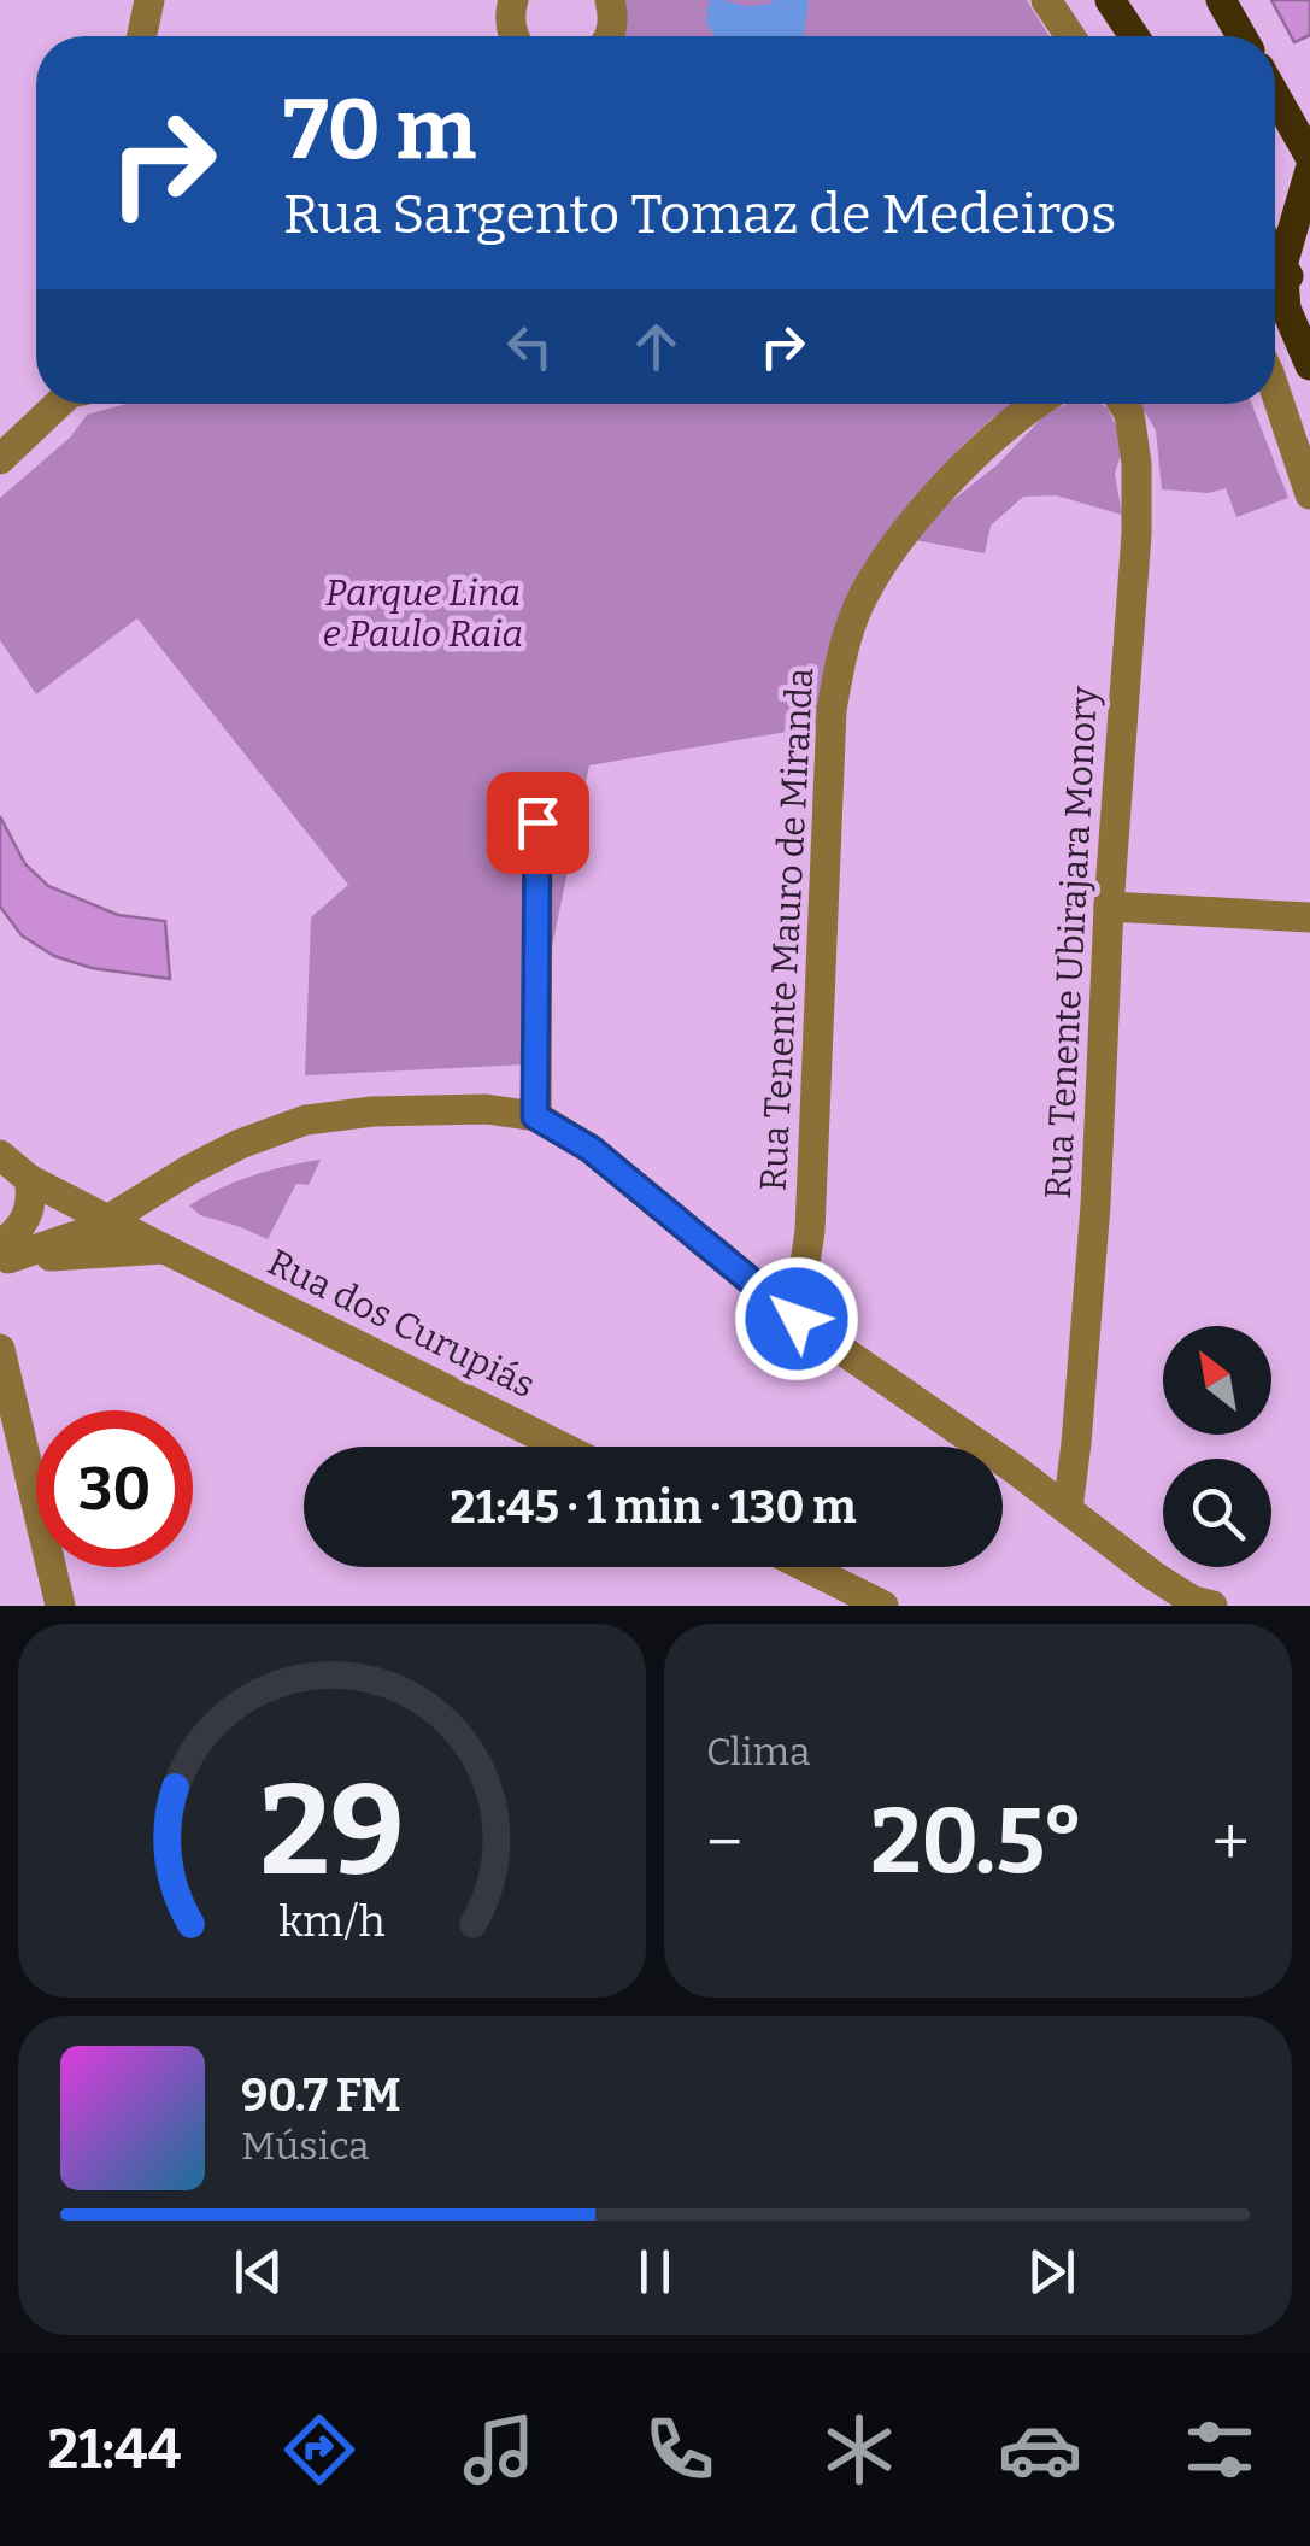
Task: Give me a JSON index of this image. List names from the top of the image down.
{
  "streets": {
    "street": ["Rua Tenente Mauro de Miranda", "Rua Tenente Ubirajara Monory", "Rua dos Curupiás"]
  },
  "parks": ["Parque Lina e Paulo Raia"],
  "north": "top left",
  "page": {
    "turn": ["70 m", "Rua Sargento Tomaz de Medeiros"],
    "limit": "30",
    "trip": "21:45 · 1 min · 130 m",
    "tile": "Clima",
    "heat": ["−", "20.5°", "+"],
    "song": ["90.7 FM", "Música"],
    "tabs": "21:44",
    "gauge": ["29", "km/h"]
  }
}
